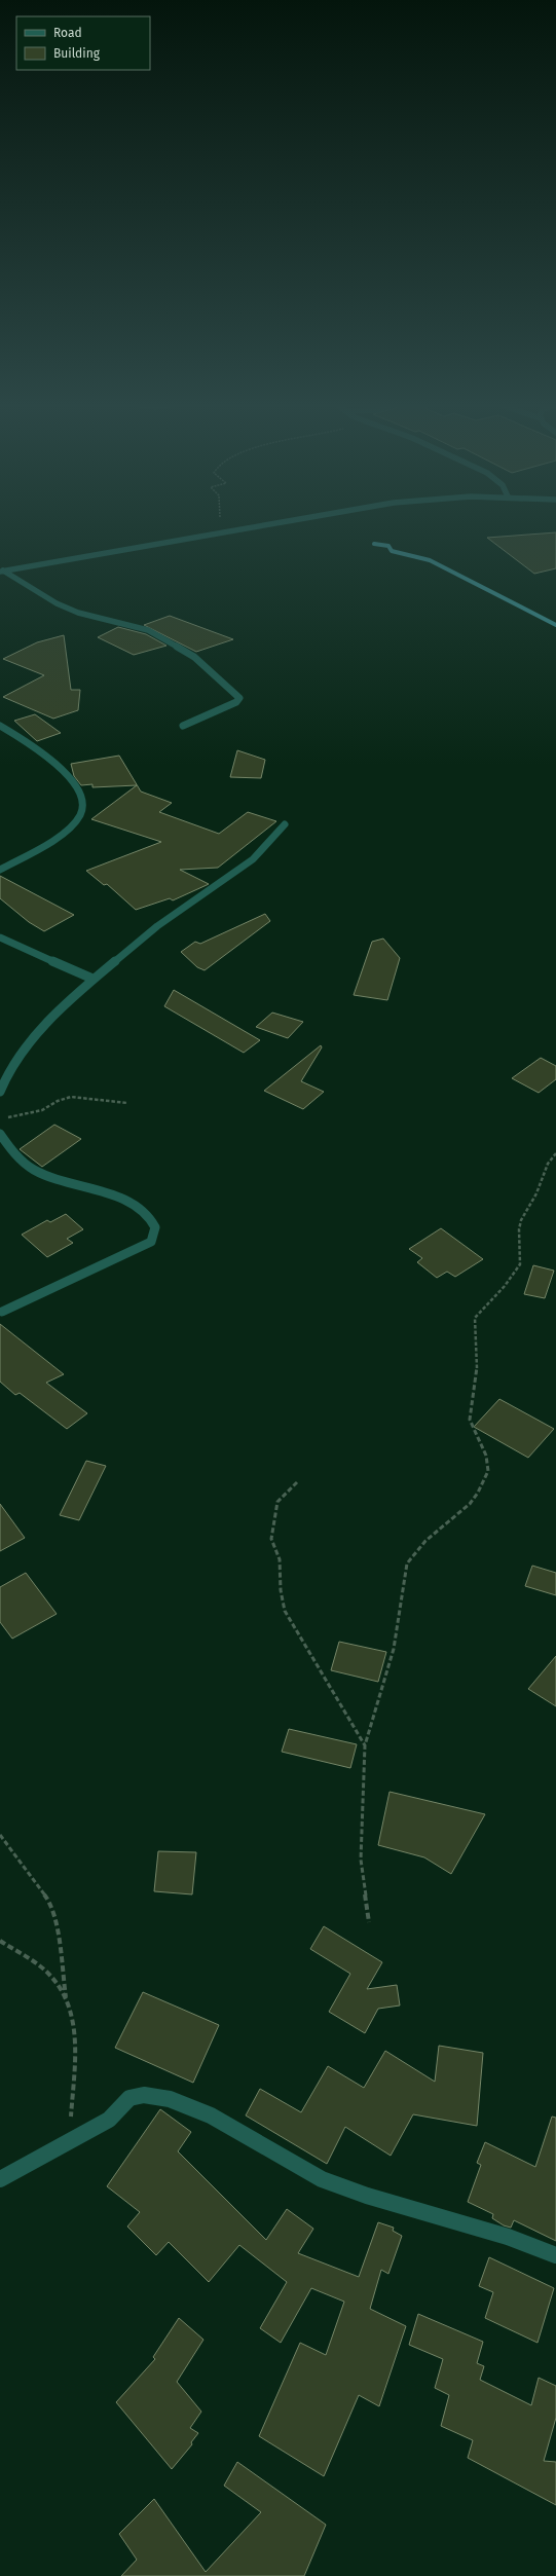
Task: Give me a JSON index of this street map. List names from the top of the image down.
{
  "legend": ["Road", "Building"]
}
